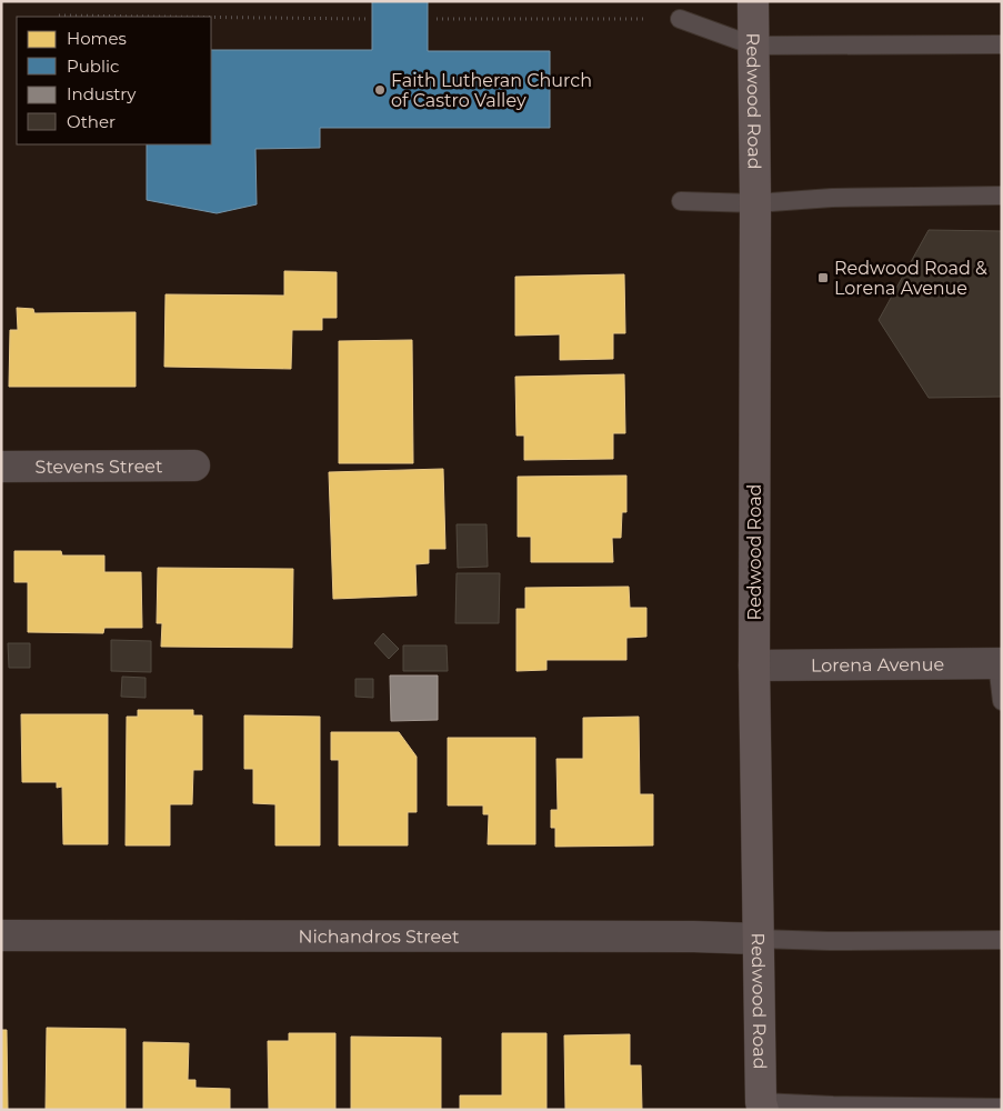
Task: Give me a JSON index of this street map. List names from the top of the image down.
{
  "streets": {
    "main road": ["Redwood Road"],
    "street": ["Stevens Street", "Lorena Avenue", "Nichandros Street"]
  },
  "crossings": [
    ["Redwood Road", "Lorena Avenue"],
    ["Redwood Road", "Nichandros Street"]
  ],
  "places": {
    "other": ["Faith Lutheran Church of Castro Valley"],
    "transit": ["Redwood Road & Lorena Avenue"]
  },
  "legend": [
    "Homes",
    "Public",
    "Industry",
    "Other"
  ]
}
